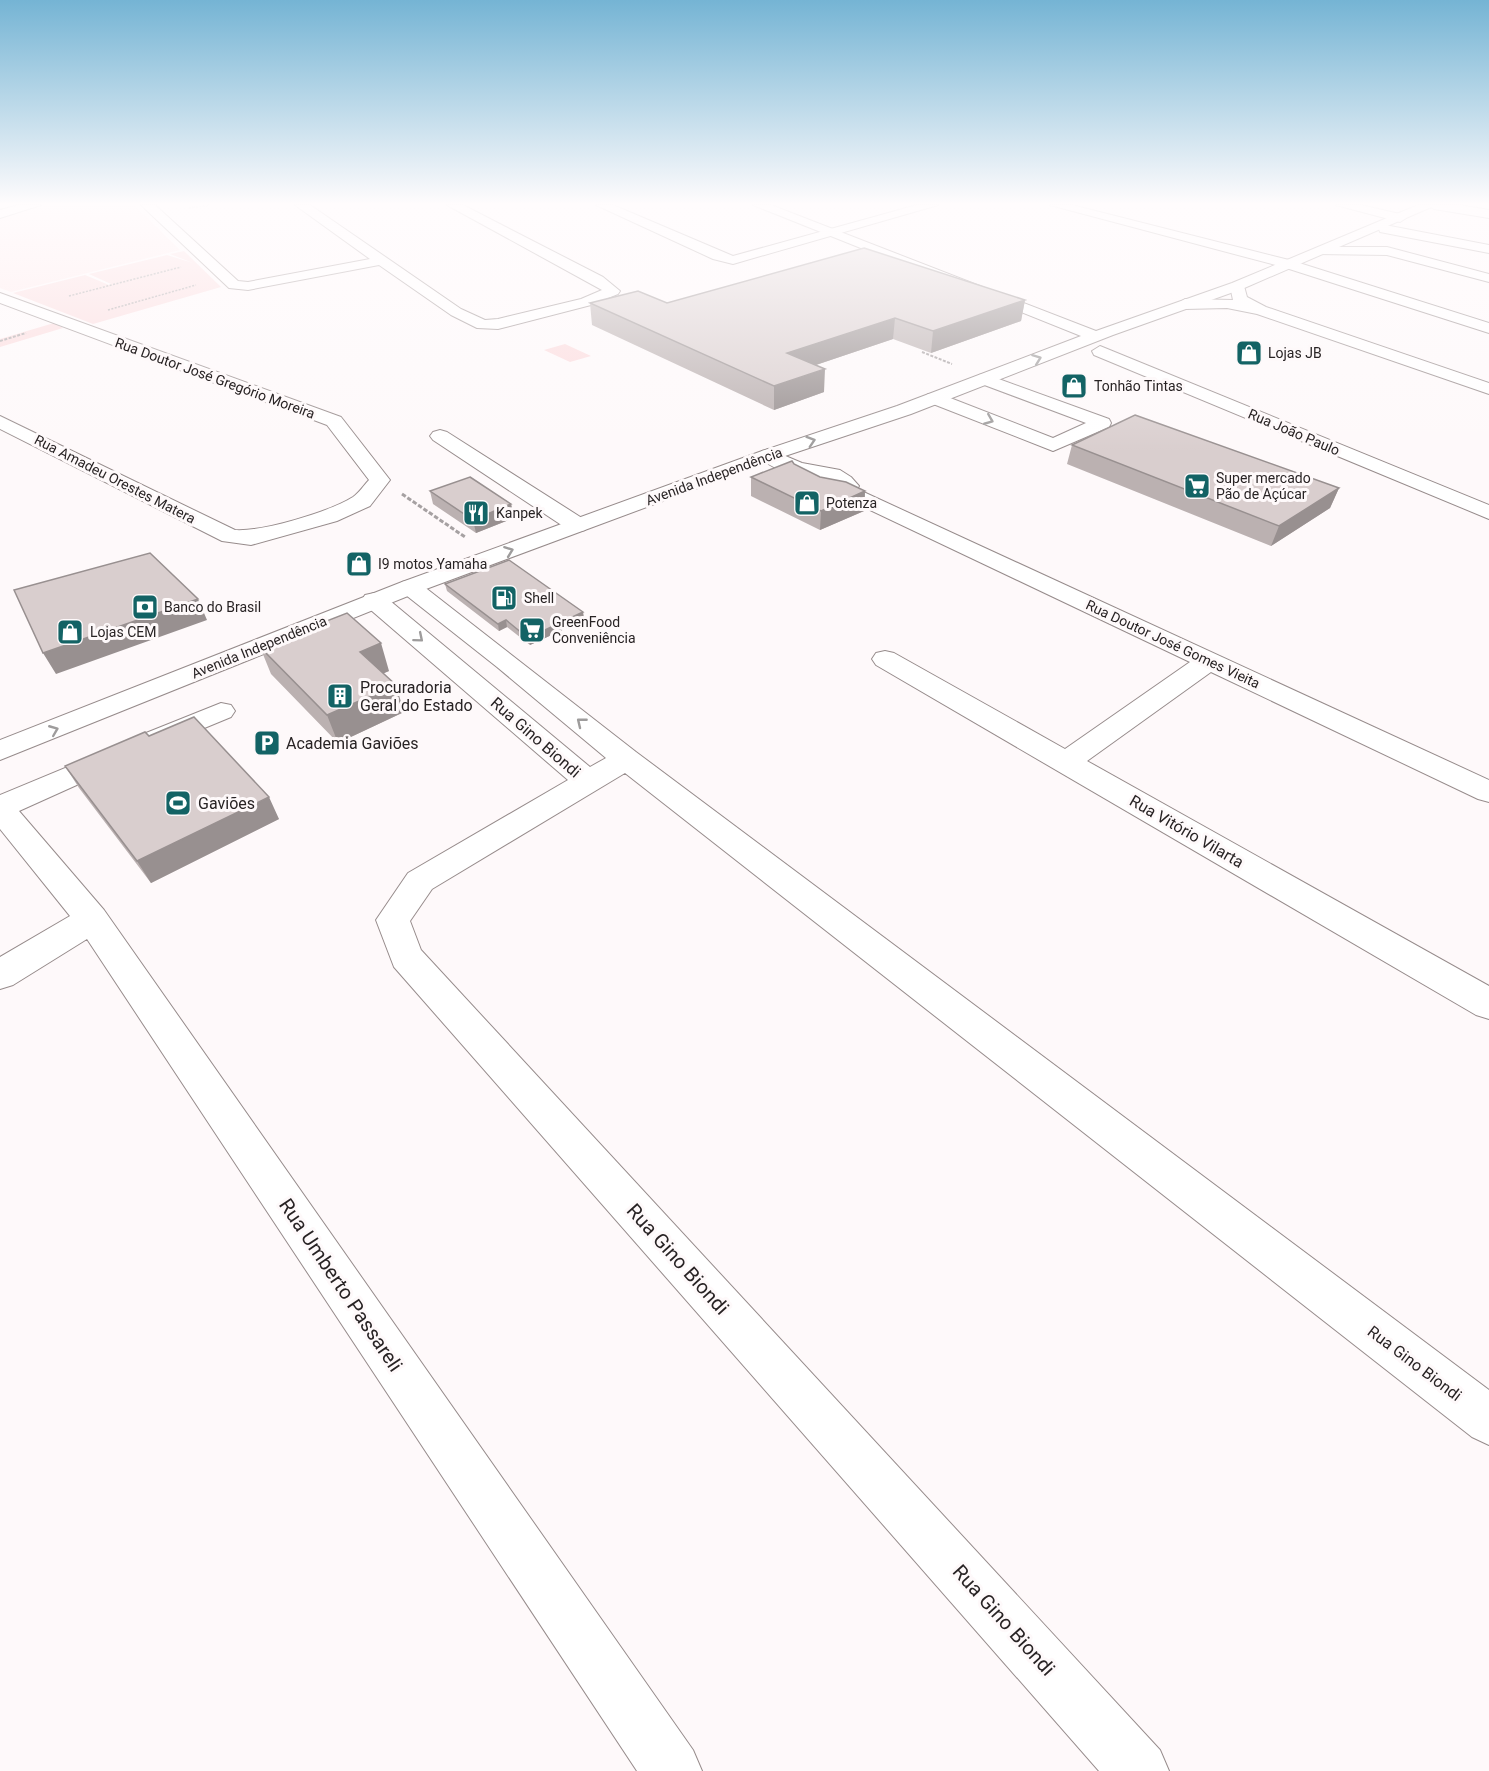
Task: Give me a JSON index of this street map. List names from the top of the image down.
{
  "streets": {
    "street": [
      "Rua Doutor José Gregório Moreira",
      "Rua João Paulo",
      "Avenida Independência",
      "Rua Amadeu Orestes Matera",
      "Rua Doutor José Gomes Vieita",
      "Rua Gino Biondi",
      "Rua Vitório Vilarta",
      "Rua Umberto Passareli"
    ]
  },
  "crossings": [
    ["Rua Doutor José Gregório Moreira", "Rua Amadeu Orestes Matera"],
    ["Rua João Paulo", "Avenida Independência"],
    ["Avenida Independência", "Rua Doutor José Gomes Vieita"],
    ["Avenida Independência", "Rua Gino Biondi"]
  ],
  "places": {
    "shop": [
      "Lojas JB",
      "Tonhão Tintas",
      "Potenza",
      "I9 motos Yamaha",
      "Lojas CEM"
    ],
    "supermarket": ["Super mercado Pão de Açúcar", "GreenFood Conveniência"],
    "restaurant": ["Kanpek"],
    "fuel station": ["Shell"],
    "bank": ["Banco do Brasil"],
    "building": ["Procuradoria Geral do Estado"],
    "parking": ["Academia Gaviões"],
    "sports": ["Gaviões"]
  }
}
